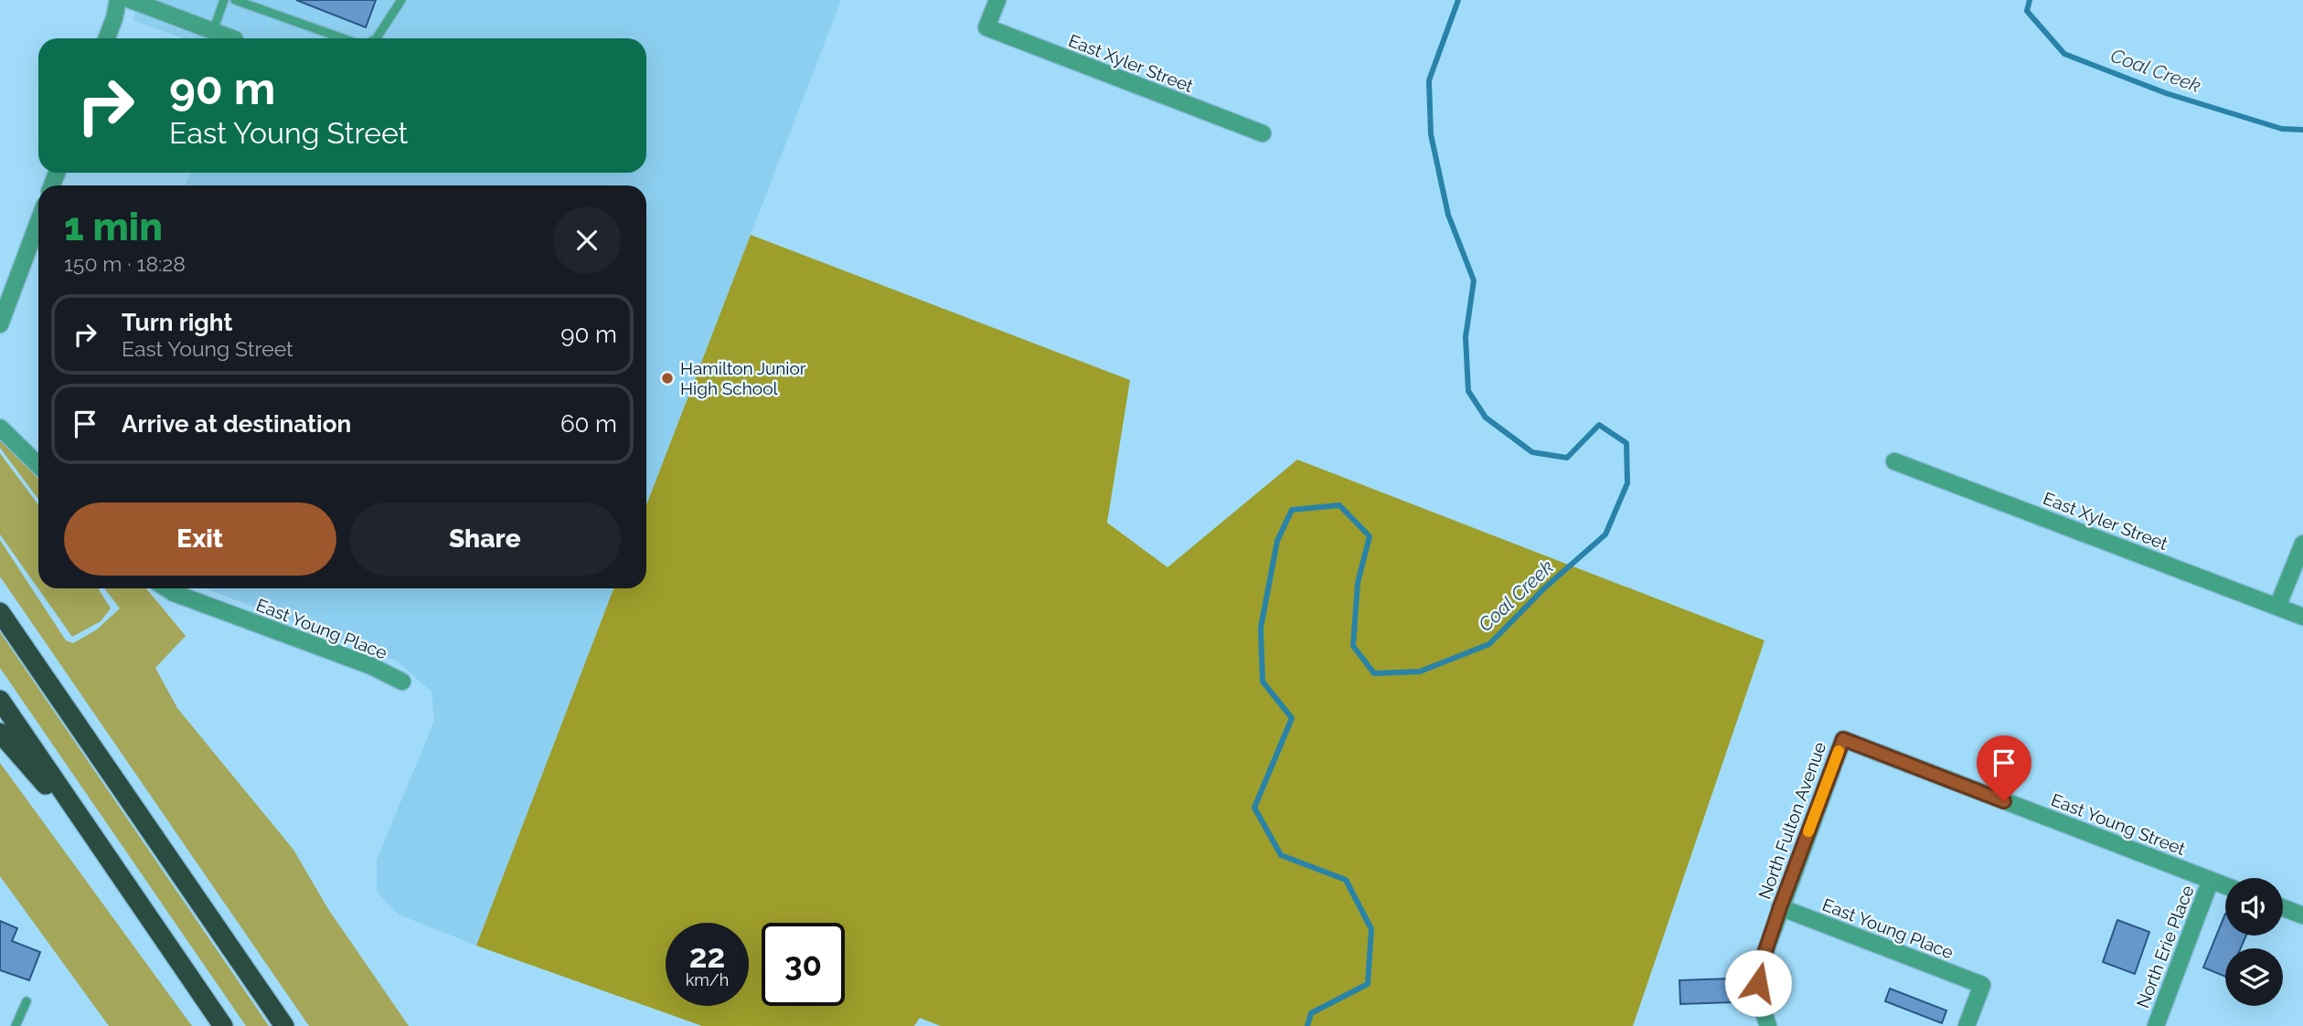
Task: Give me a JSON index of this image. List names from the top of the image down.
{
  "streets": {
    "street": [
      "East Xyler Street",
      "East Young Place",
      "North Fulton Avenue",
      "East Young Street",
      "North Erie Place"
    ]
  },
  "crossings": [
    ["East Young Place", "North Fulton Avenue"],
    ["North Fulton Avenue", "East Young Street"],
    ["East Young Street", "North Erie Place"]
  ],
  "water": ["Coal Creek"],
  "places": ["Hamilton Junior High School"],
  "page": {
    "turn": ["90 m", "East Young Street"],
    "heading": ["1 min", "150 m · 18:28"],
    "list": [
      {
        "name": "Turn right",
        "note": "East Young Street",
        "value": "90 m"
      },
      {
        "name": "Arrive at destination",
        "value": "60 m"
      }
    ],
    "buttons": ["Exit", "Share"],
    "speed": "22 km/h",
    "limit": "30"
  }
}
